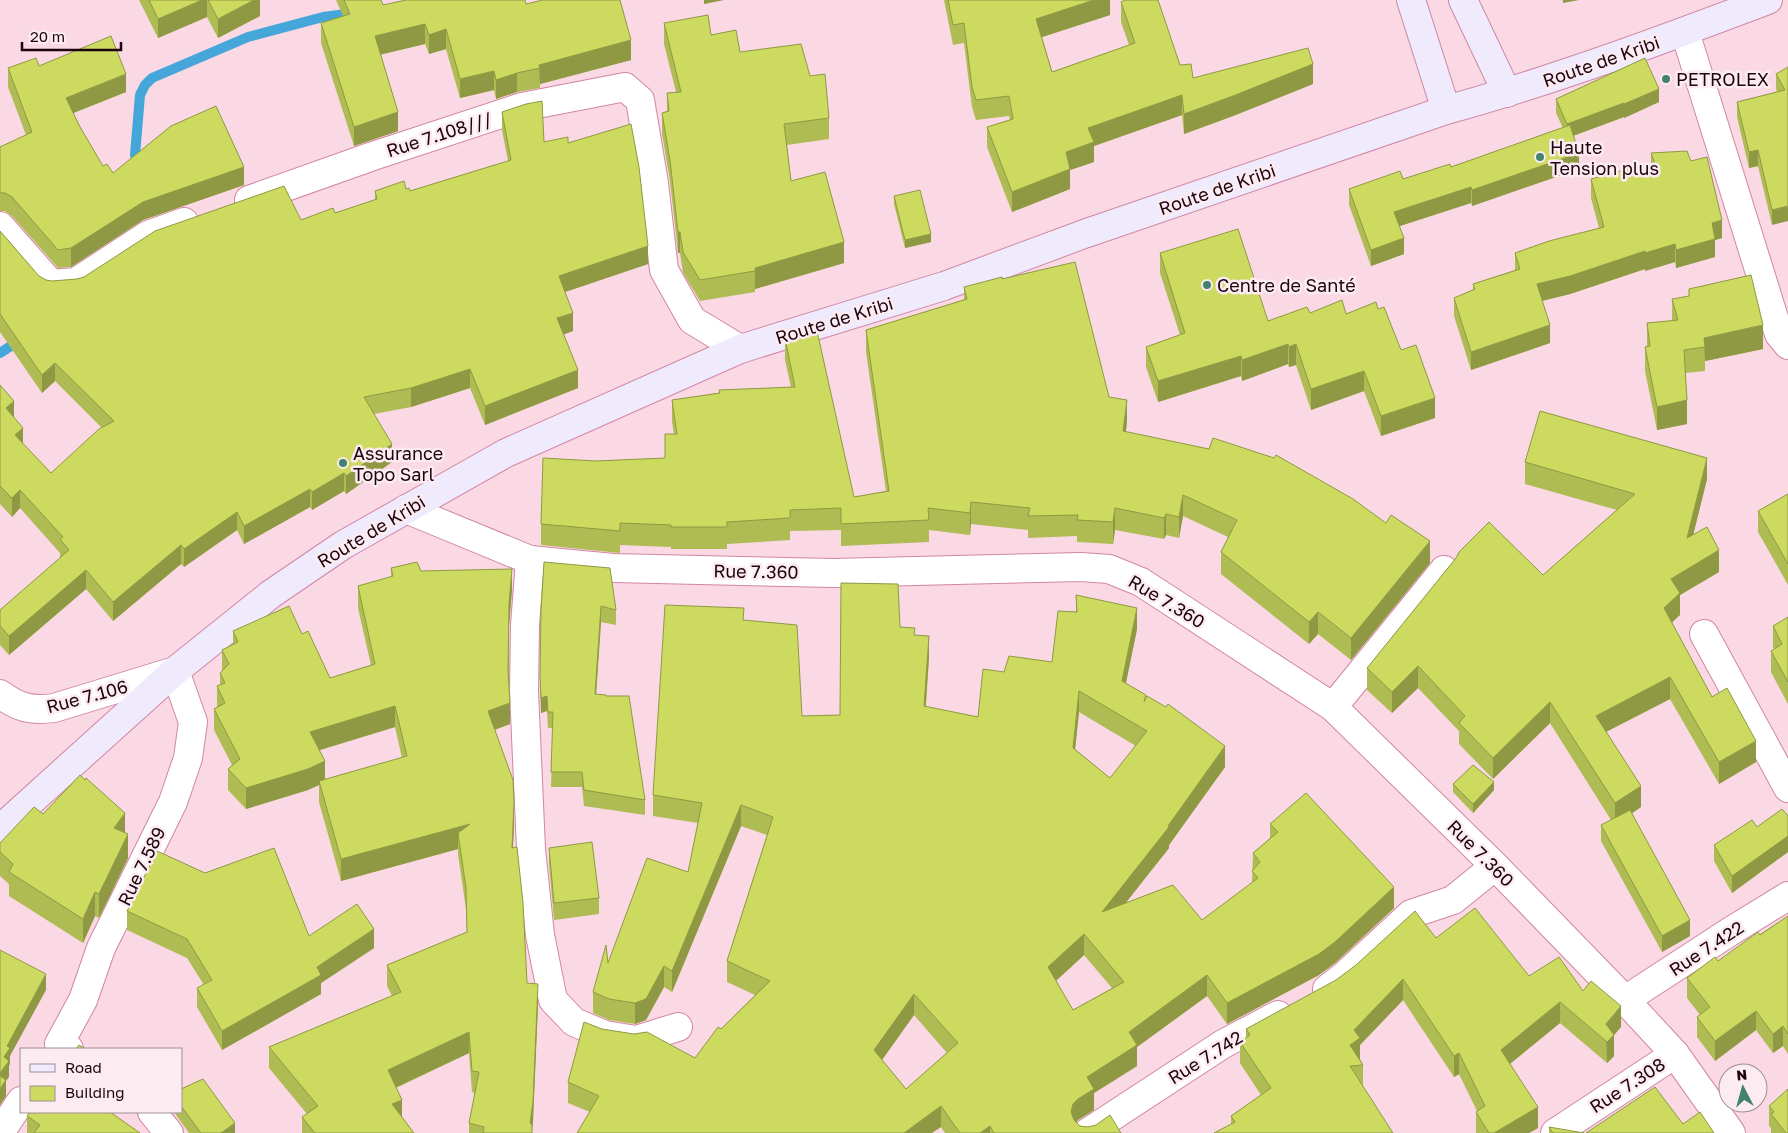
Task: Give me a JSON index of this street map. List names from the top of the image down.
{
  "streets": {
    "main road": ["Route de Kribi"],
    "street": [
      "Rue 7.108///",
      "Rue 7.360",
      "Rue 7.106",
      "Rue 7.589",
      "Rue 7.422",
      "Rue 7.742",
      "Rue 7.308"
    ]
  },
  "crossings": [
    ["Route de Kribi", "Rue 7.108///"],
    ["Route de Kribi", "Rue 7.360"],
    ["Route de Kribi", "Rue 7.106"],
    ["Route de Kribi", "Rue 7.589"],
    ["Rue 7.360", "Rue 7.422"],
    ["Rue 7.360", "Rue 7.742"],
    ["Rue 7.360", "Rue 7.308"],
    ["Rue 7.106", "Rue 7.589"]
  ],
  "places": [
    "PETROLEX",
    "Haute Tension plus",
    "Centre de Santé",
    "Assurance Topo Sarl"
  ],
  "legend": ["Road", "Building"],
  "scale_bar": "20 m",
  "north": "top"
}
